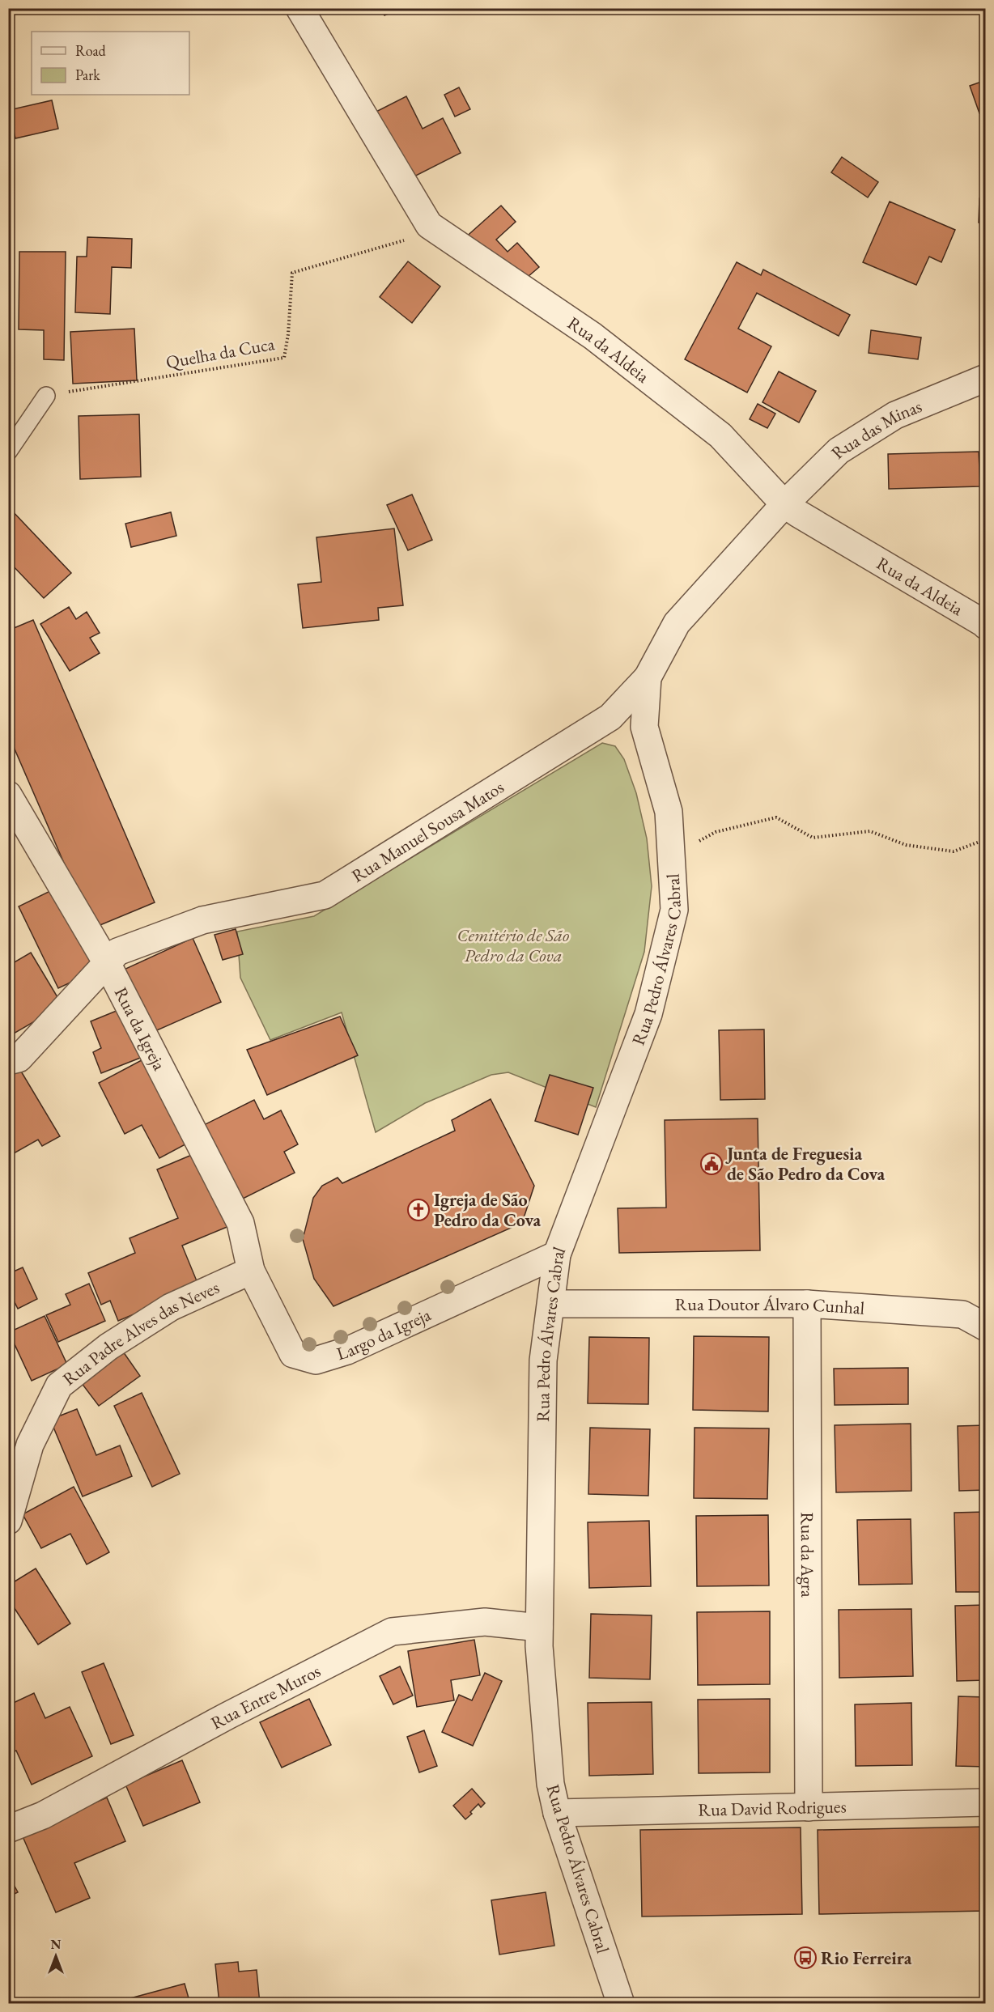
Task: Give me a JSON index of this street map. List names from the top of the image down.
{
  "streets": {
    "street": [
      "Rua da Aldeia",
      "Rua das Minas",
      "Rua Manuel Sousa Matos",
      "Rua Pedro Álvares Cabral",
      "Rua da Igreja",
      "Rua Doutor Álvaro Cunhal",
      "Largo da Igreja",
      "Rua Padre Alves das Neves",
      "Rua da Agra",
      "Rua Entre Muros",
      "Rua David Rodrigues"
    ],
    "path": ["Quelha da Cuca"]
  },
  "crossings": [
    ["Rua da Aldeia", "Quelha da Cuca"],
    ["Rua da Aldeia", "Rua das Minas"],
    ["Rua da Aldeia", "Rua Manuel Sousa Matos"],
    ["Rua das Minas", "Rua Manuel Sousa Matos"],
    ["Rua Manuel Sousa Matos", "Rua Pedro Álvares Cabral"],
    ["Rua Manuel Sousa Matos", "Rua da Igreja"],
    ["Rua Pedro Álvares Cabral", "Rua Doutor Álvaro Cunhal"],
    ["Rua Pedro Álvares Cabral", "Largo da Igreja"],
    ["Rua Pedro Álvares Cabral", "Rua Entre Muros"],
    ["Rua Pedro Álvares Cabral", "Rua David Rodrigues"],
    ["Rua da Igreja", "Largo da Igreja"],
    ["Rua da Igreja", "Rua Padre Alves das Neves"],
    ["Rua Doutor Álvaro Cunhal", "Rua da Agra"],
    ["Largo da Igreja", "Rua Padre Alves das Neves"],
    ["Rua da Agra", "Rua David Rodrigues"]
  ],
  "parks": ["Cemitério de São Pedro da Cova"],
  "places": {
    "public building": ["Junta de Freguesia de São Pedro da Cova"],
    "church": ["Igreja de São Pedro da Cova"],
    "bus stop": ["Rio Ferreira"]
  },
  "legend": ["Road", "Park"],
  "north": "top"
}
